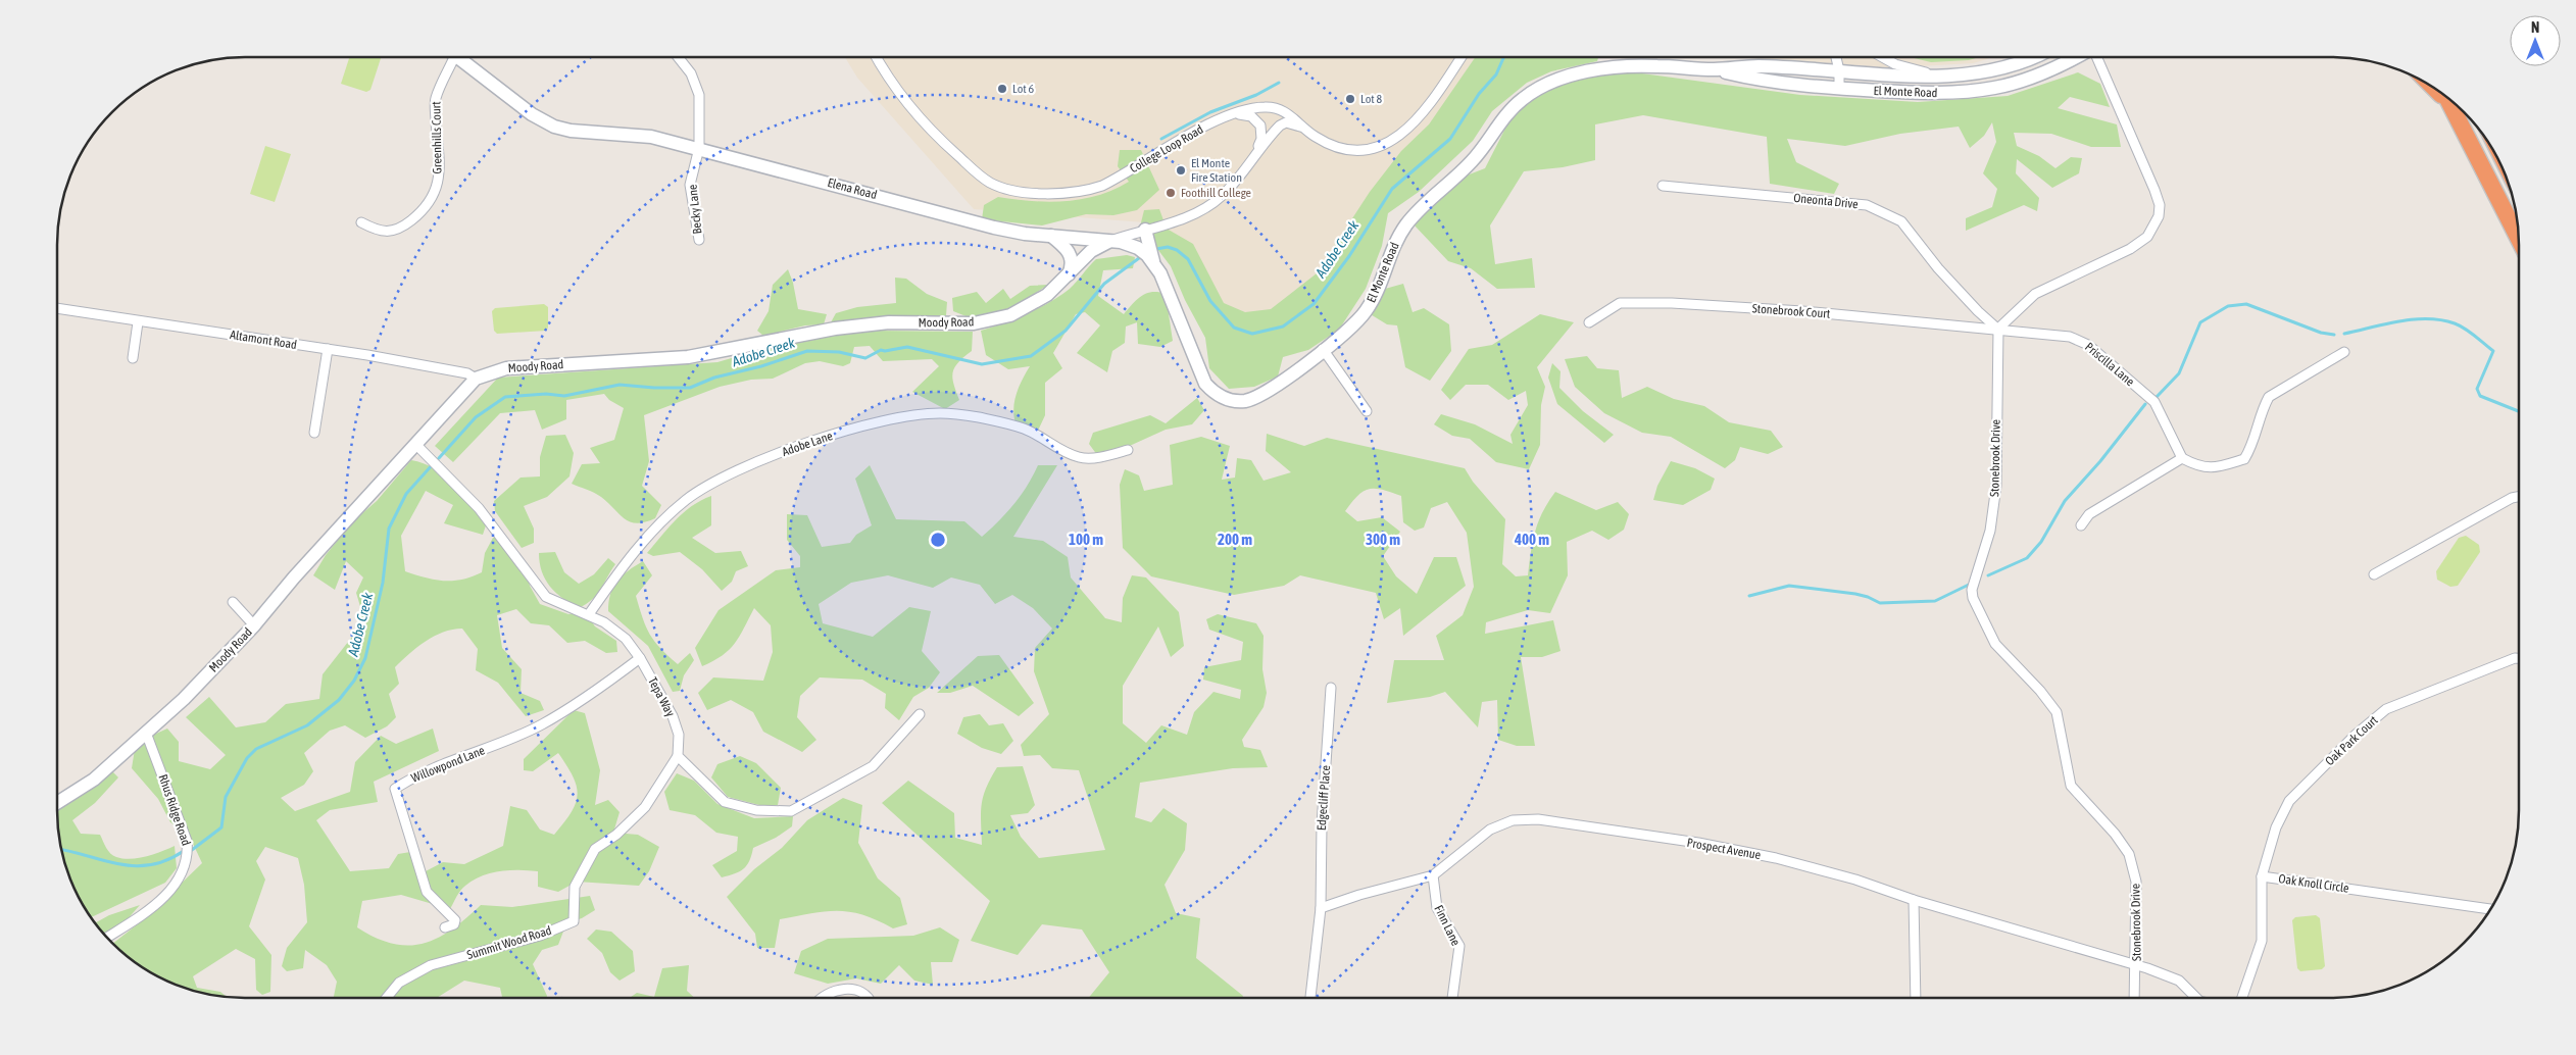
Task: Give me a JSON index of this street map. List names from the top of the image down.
{
  "streets": {
    "street": [
      "El Monte Road",
      "Greenhills Court",
      "College Loop Road",
      "Elena Road",
      "Oneonta Drive",
      "Becky Lane",
      "Stonebrook Court",
      "Moody Road",
      "Altamont Road",
      "Priscilla Lane",
      "Adobe Lane",
      "Stonebrook Drive",
      "Tepa Way",
      "Oak Park Court",
      "Willowpond Lane",
      "Edgecliff Place",
      "Rhus Ridge Road",
      "Prospect Avenue",
      "Oak Knoll Circle",
      "Finn Lane",
      "Summit Wood Road"
    ]
  },
  "crossings": [
    ["El Monte Road", "Elena Road"],
    ["El Monte Road", "Moody Road"],
    ["College Loop Road", "Elena Road"],
    ["Elena Road", "Becky Lane"],
    ["Elena Road", "Moody Road"],
    ["Oneonta Drive", "Stonebrook Court"],
    ["Oneonta Drive", "Priscilla Lane"],
    ["Oneonta Drive", "Stonebrook Drive"],
    ["Stonebrook Court", "Priscilla Lane"],
    ["Stonebrook Court", "Stonebrook Drive"],
    ["Moody Road", "Altamont Road"],
    ["Moody Road", "Tepa Way"],
    ["Moody Road", "Rhus Ridge Road"],
    ["Priscilla Lane", "Stonebrook Drive"],
    ["Adobe Lane", "Tepa Way"],
    ["Stonebrook Drive", "Prospect Avenue"],
    ["Tepa Way", "Willowpond Lane"],
    ["Tepa Way", "Summit Wood Road"],
    ["Oak Park Court", "Oak Knoll Circle"],
    ["Edgecliff Place", "Prospect Avenue"],
    ["Prospect Avenue", "Finn Lane"]
  ],
  "water": ["Adobe Creek"],
  "places": [
    "Lot 6",
    "Lot 8",
    "El Monte Fire Station",
    "Foothill College"
  ],
  "north": "top",
  "rings": [
    "100 m",
    "200 m",
    "300 m",
    "400 m"
  ]
}
